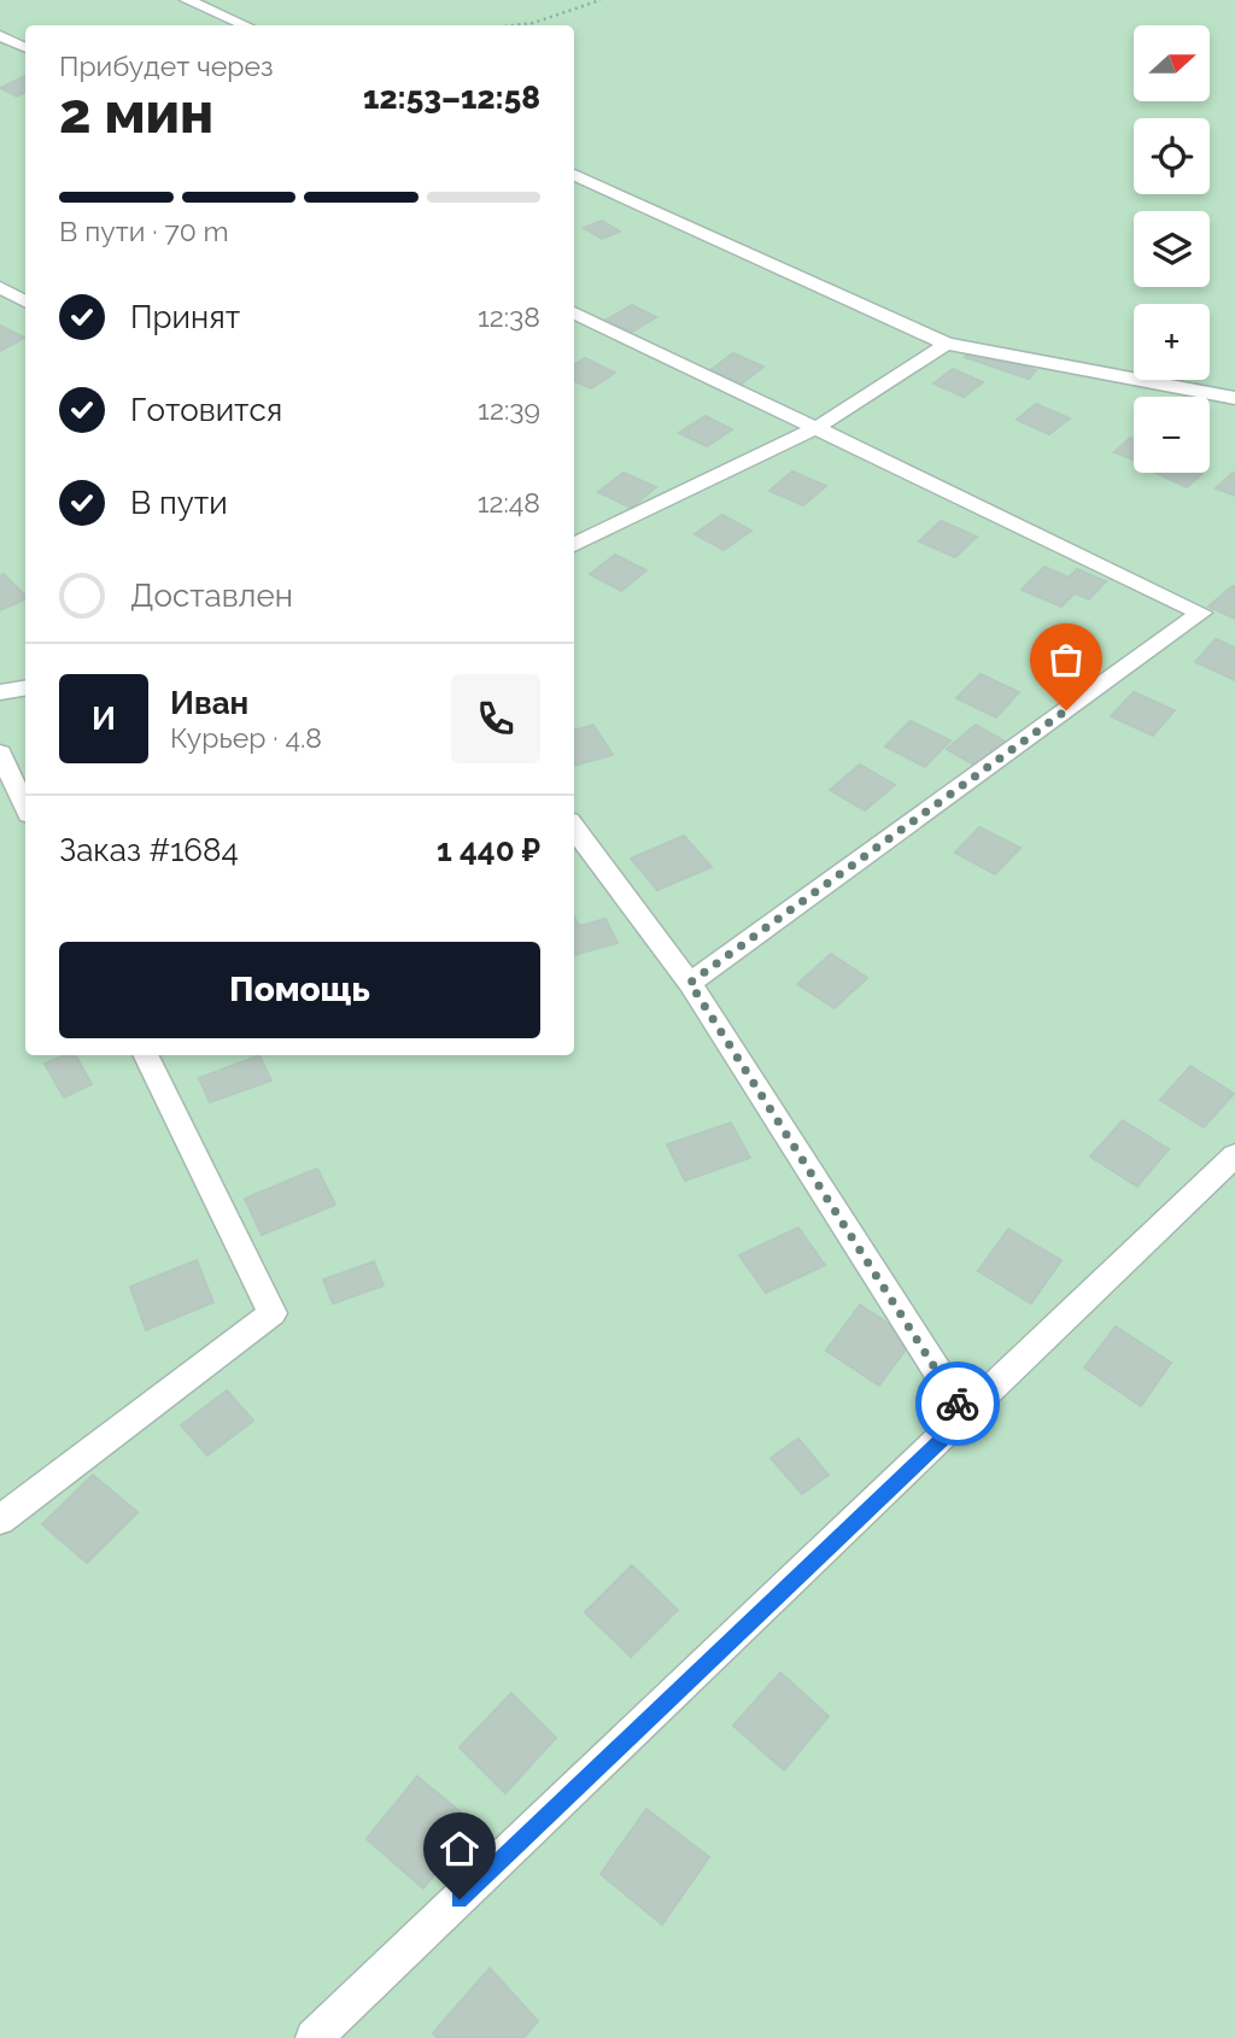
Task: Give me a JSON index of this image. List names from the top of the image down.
{
  "north": "right",
  "page": {
    "map_buttons": ["+", "−"],
    "heading": ["2 мин", "Прибудет через", "12:53–12:58"],
    "panel": [
      "Иван",
      "Курьер · 4.8",
      "Заказ #1684",
      "1 440 ₽"
    ],
    "bar": "В пути · 70 m",
    "list": [
      ["Принят", "12:38"],
      ["Готовится", "12:39"],
      ["В пути", "12:48"],
      "Доставлен"
    ],
    "round": "И",
    "buttons": "Помощь"
  }
}
